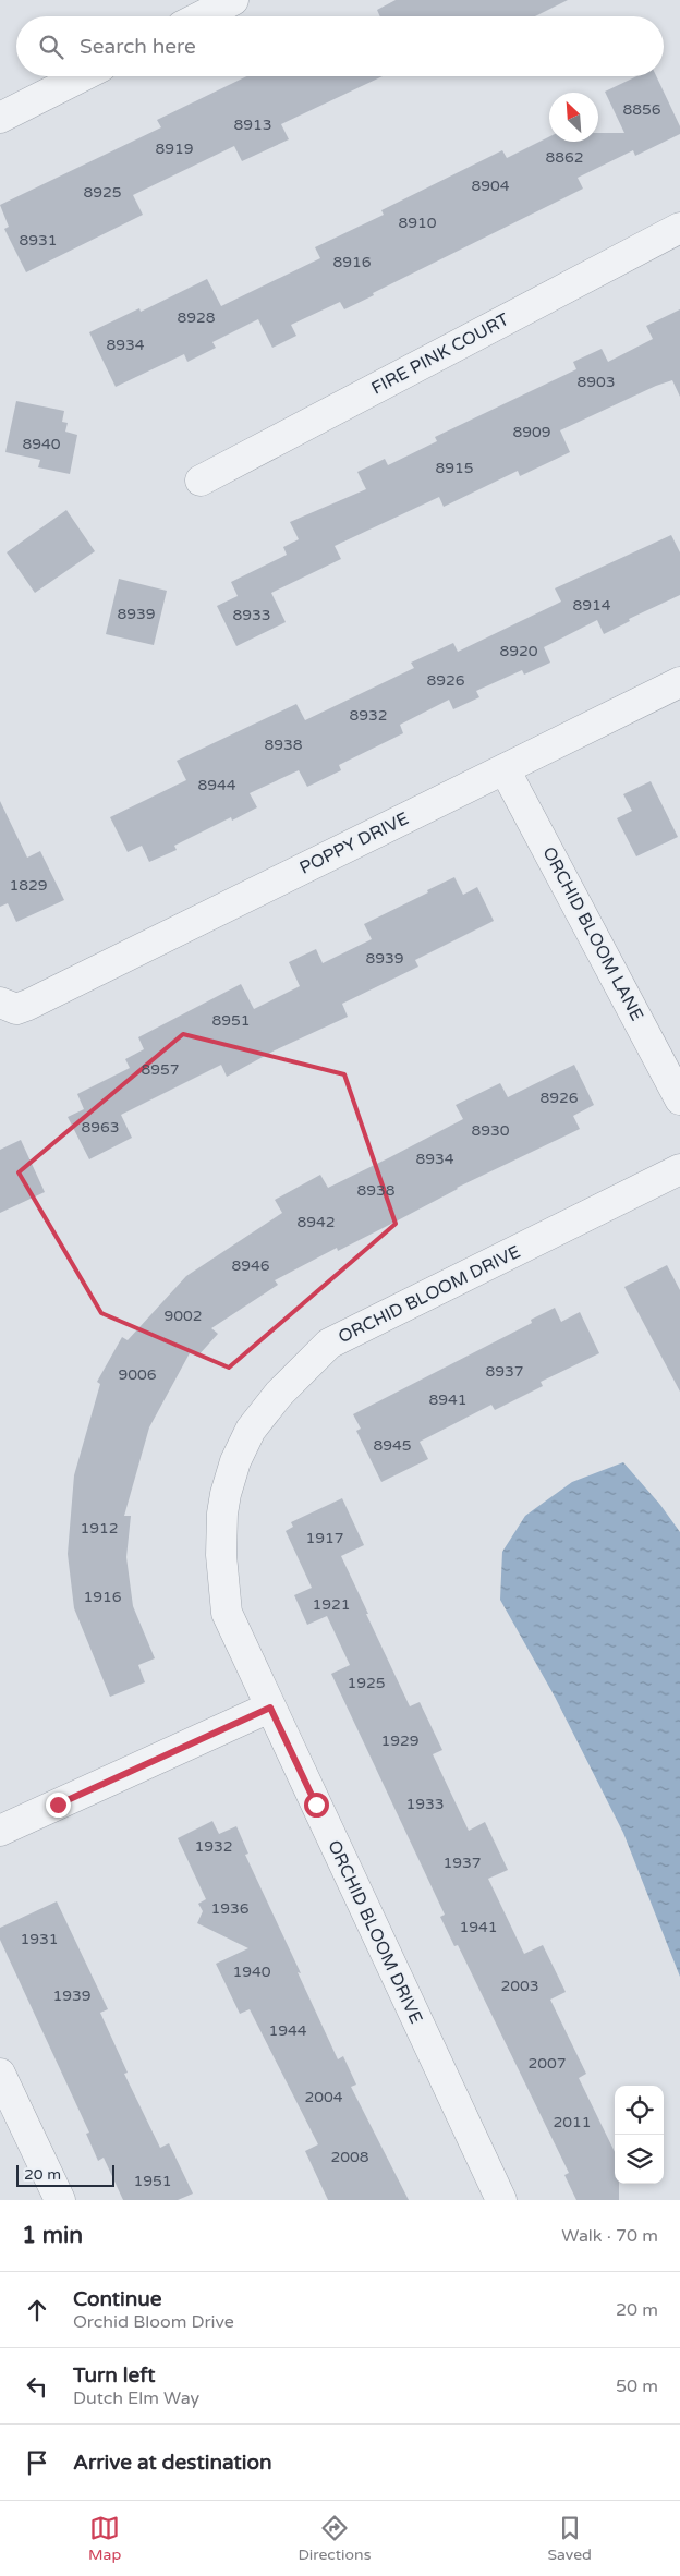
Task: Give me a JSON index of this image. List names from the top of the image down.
{
  "streets": {
    "street": [
      "FIRE PINK COURT",
      "POPPY DRIVE",
      "ORCHID BLOOM LANE",
      "ORCHID BLOOM DRIVE"
    ]
  },
  "crossings": [
    ["POPPY DRIVE", "ORCHID BLOOM LANE"]
  ],
  "house_numbers": [
    "8856",
    "8913",
    "8919",
    "8862",
    "8904",
    "8925",
    "8910",
    "8931",
    "8916",
    "8928",
    "8934",
    "8903",
    "8909",
    "8940",
    "8915",
    "8914",
    "8939",
    "8933",
    "8920",
    "8926",
    "8932",
    "8938",
    "8944",
    "1829",
    "8939",
    "8951",
    "8957",
    "8926",
    "8963",
    "8930",
    "8934",
    "8938",
    "8942",
    "8946",
    "9002",
    "8937",
    "9006",
    "8941",
    "8945",
    "1912",
    "1917",
    "1916",
    "1921",
    "1925",
    "1929",
    "1933",
    "1932",
    "1937",
    "1936",
    "1941",
    "1931",
    "1940",
    "2003",
    "1939",
    "1944",
    "2007",
    "2004",
    "2011",
    "2008",
    "1951"
  ],
  "scale_bar": "20 m",
  "north": "top left",
  "page": {
    "search": "Search here",
    "scale": "20 m",
    "heading": ["1 min", "Walk · 70 m"],
    "list": [
      ["Continue", "Orchid Bloom Drive", "20 m"],
      ["Turn left", "Dutch Elm Way", "50 m"],
      "Arrive at destination"
    ],
    "nav": ["Map", "Directions", "Saved"]
  }
}
